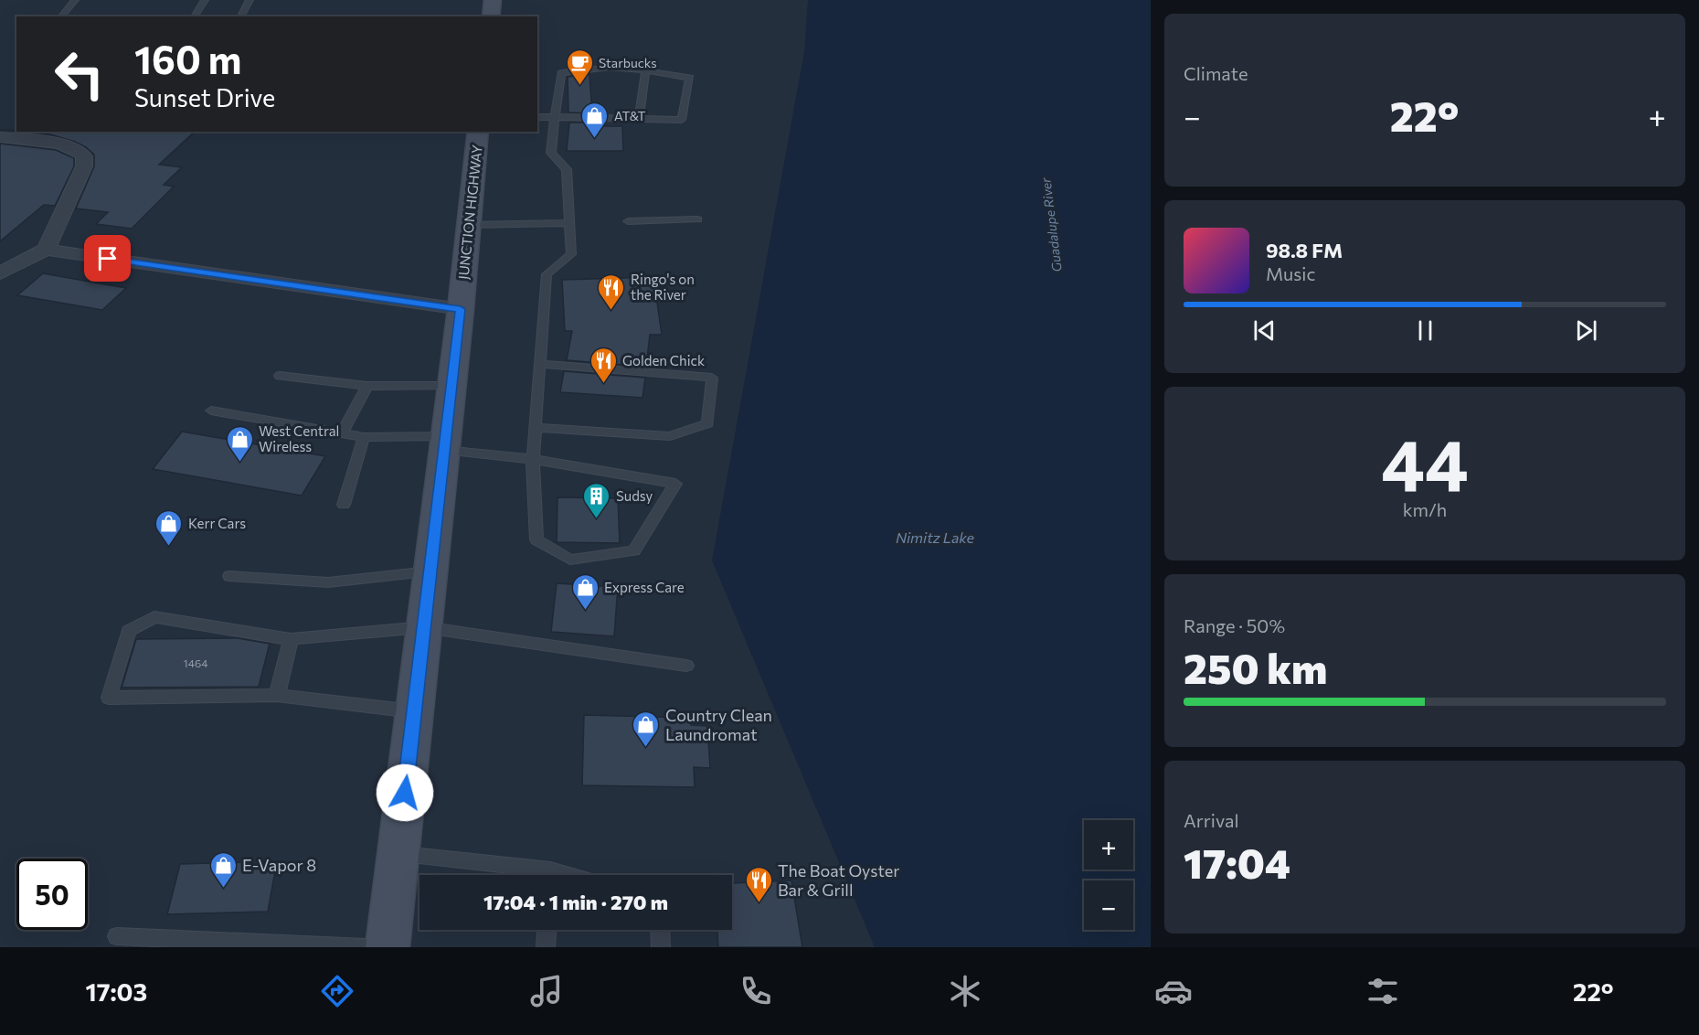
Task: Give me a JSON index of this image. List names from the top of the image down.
{
  "streets": {
    "main road": ["JUNCTION HIGHWAY"]
  },
  "water": ["Guadalupe River", "Nimitz Lake"],
  "places": {
    "cafe": ["Starbucks"],
    "shop": [
      "AT&T",
      "West Central Wireless",
      "Kerr Cars",
      "Express Care",
      "Country Clean Laundromat",
      "E-Vapor 8"
    ],
    "restaurant": ["Ringo's on the River", "Golden Chick", "The Boat Oyster Bar & Grill"],
    "building": ["Sudsy"]
  },
  "house_numbers": ["1464"],
  "page": {
    "tile": [
      "Climate",
      ["44", "km/h"],
      ["Range · 50%", "250 km"],
      ["Arrival", "17:04"]
    ],
    "turn": ["160 m", "Sunset Drive"],
    "heat": ["−", "22°", "+"],
    "song": ["98.8 FM", "Music"],
    "map_buttons": ["+", "−"],
    "limit": "50",
    "trip": "17:04 · 1 min · 270 m",
    "tabs": ["17:03", "22°"]
  }
}
